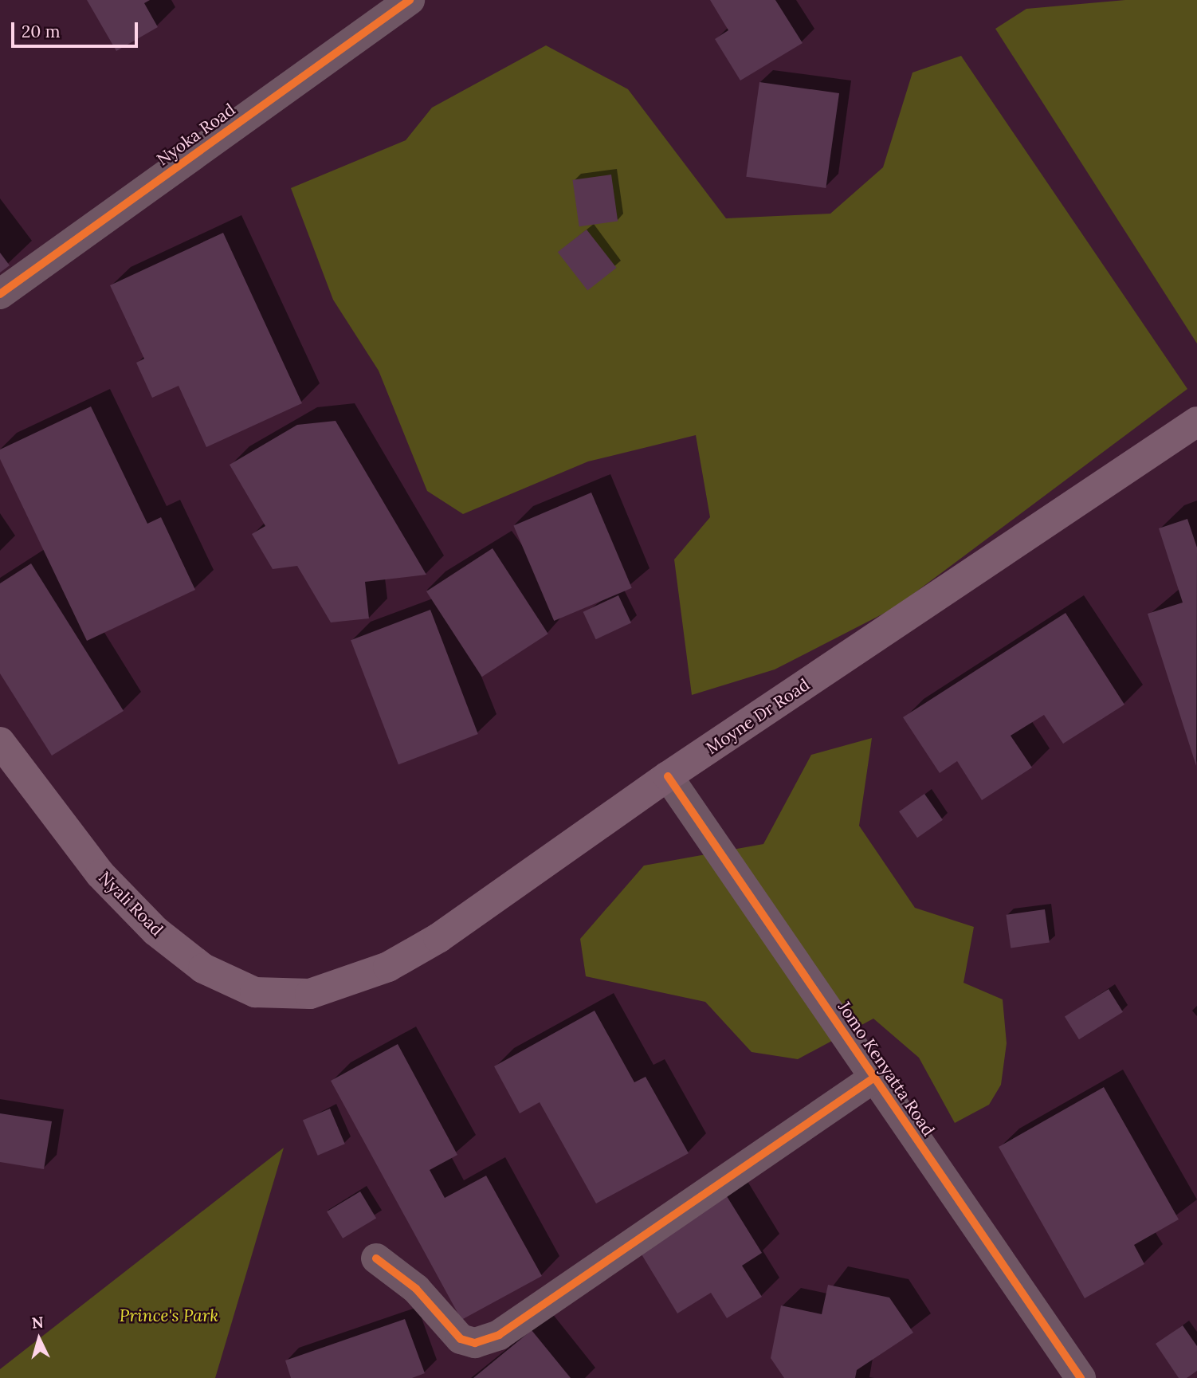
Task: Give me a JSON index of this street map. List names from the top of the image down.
{
  "streets": {
    "main road": ["Moyne Dr Road", "Nyali Road"],
    "street": ["Nyoka Road", "Jomo Kenyatta Road"]
  },
  "crossings": [
    ["Moyne Dr Road", "Nyali Road"],
    ["Moyne Dr Road", "Jomo Kenyatta Road"]
  ],
  "parks": ["Prince's Park"],
  "scale_bar": "20 m",
  "north": "top"
}
